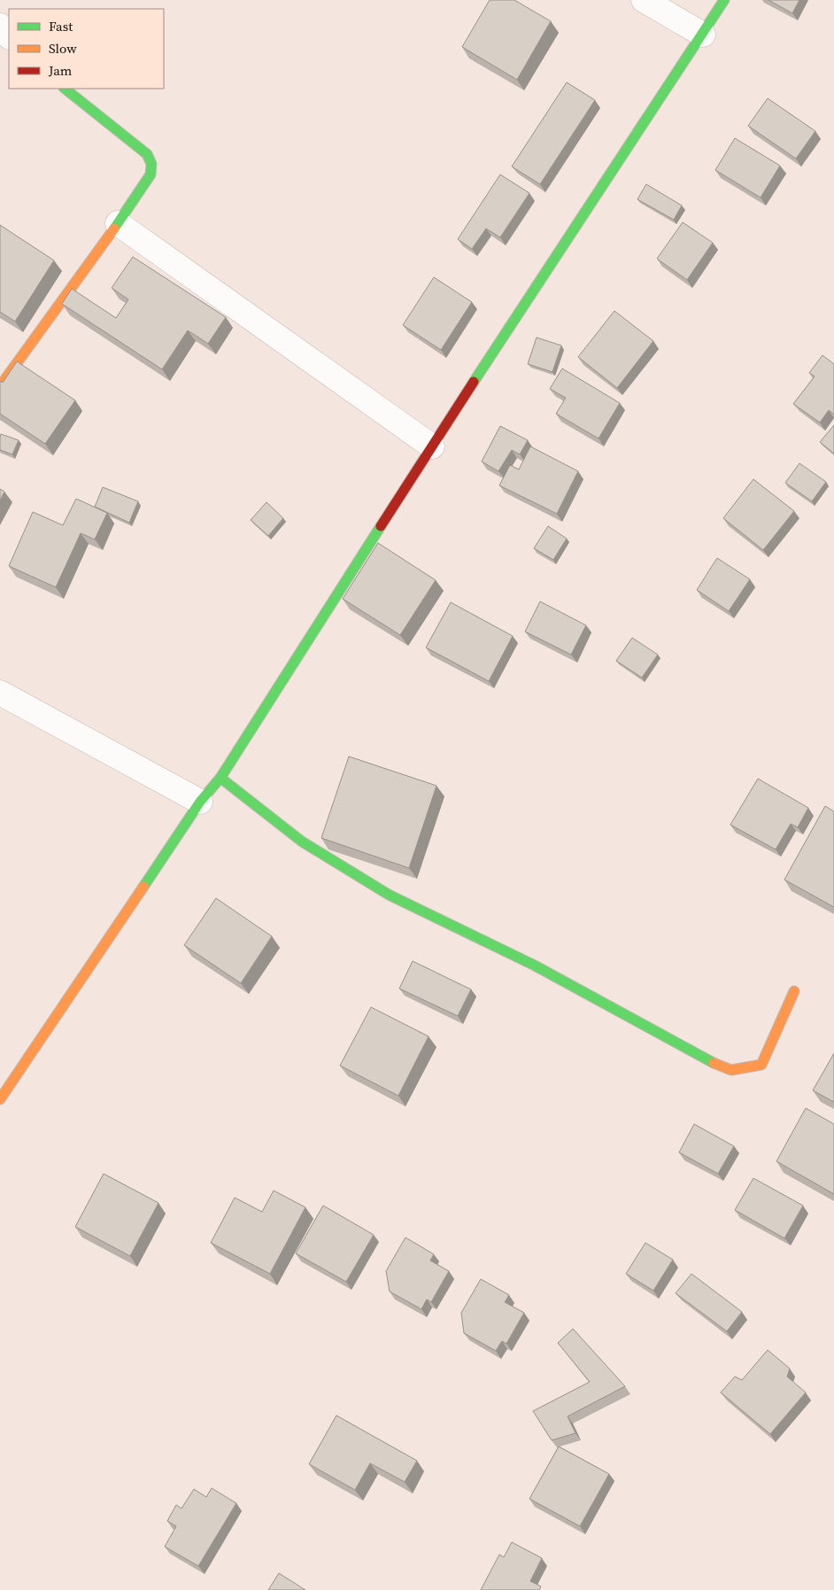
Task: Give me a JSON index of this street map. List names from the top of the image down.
{
  "legend": ["Fast", "Slow", "Jam"]
}
